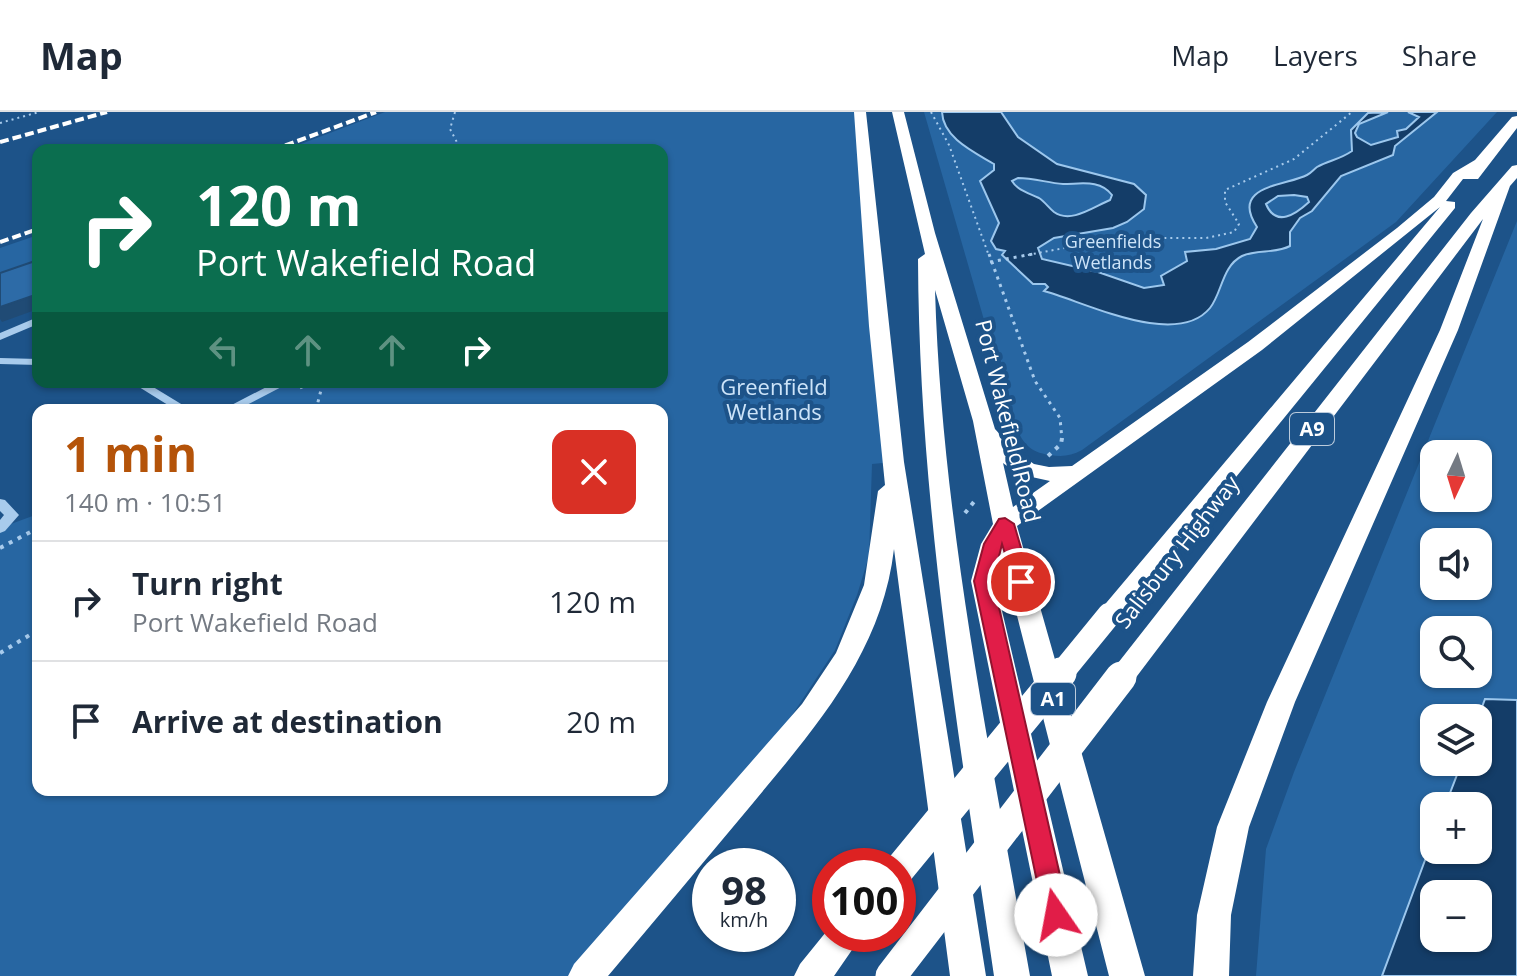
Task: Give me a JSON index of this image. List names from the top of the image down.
{
  "streets": {
    "highway": [
      "Port Wakefield Road",
      "A9",
      "Salisbury Highway",
      "A1"
    ]
  },
  "parks": ["Greenfields Wetlands", "Greenfield Wetlands"],
  "north": "bottom",
  "page": {
    "header": "Map",
    "nav": ["Map", "Layers", "Share"],
    "turn": ["120 m", "Port Wakefield Road"],
    "heading": ["1 min", "140 m · 10:51"],
    "map_buttons": ["+", "−"],
    "list": [
      {
        "name": "Turn right",
        "note": "Port Wakefield Road",
        "value": "120 m"
      },
      {
        "name": "Arrive at destination",
        "value": "20 m"
      }
    ],
    "speed": "98 km/h",
    "limit": "100"
  }
}
